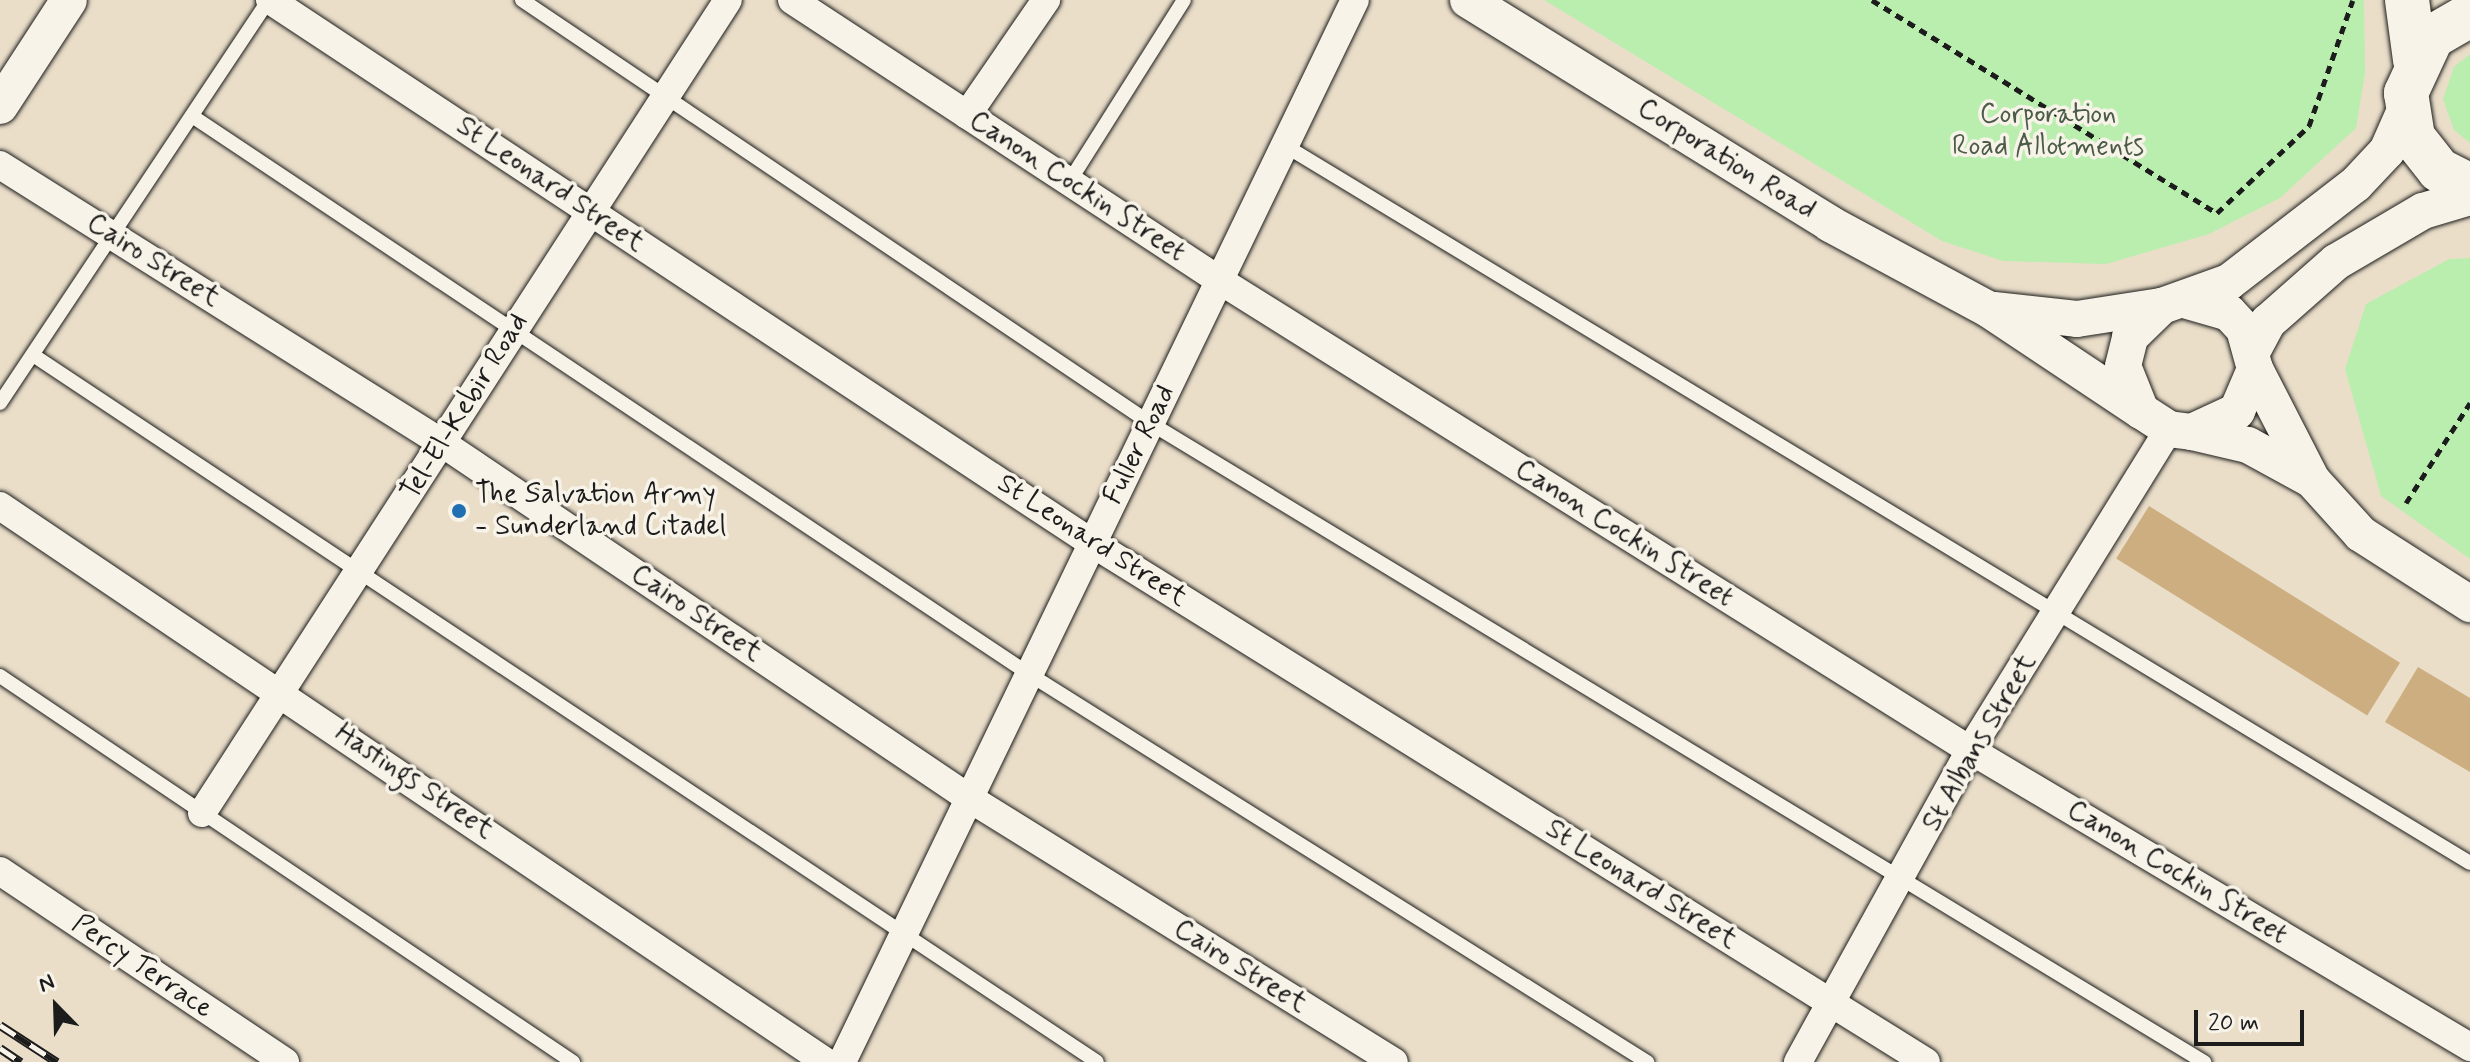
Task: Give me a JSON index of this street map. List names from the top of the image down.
{
  "streets": {
    "street": [
      "Corporation Road",
      "St Leonard Street",
      "Canon Cockin Street",
      "Cairo Street",
      "Tel-El-Kebir Road",
      "Fuller Road",
      "St Albans Street",
      "Hastings Street",
      "Percy Terrace"
    ]
  },
  "crossings": [
    ["Corporation Road", "St Albans Street"],
    ["St Leonard Street", "Tel-El-Kebir Road"],
    ["St Leonard Street", "Fuller Road"],
    ["St Leonard Street", "St Albans Street"],
    ["Canon Cockin Street", "Fuller Road"],
    ["Canon Cockin Street", "St Albans Street"],
    ["Cairo Street", "Tel-El-Kebir Road"],
    ["Cairo Street", "Fuller Road"],
    ["Tel-El-Kebir Road", "Hastings Street"]
  ],
  "parks": ["Corporation Road Allotments"],
  "places": ["The Salvation Army - Sunderland Citadel"],
  "scale_bar": "20 m",
  "north": "top left"
}
